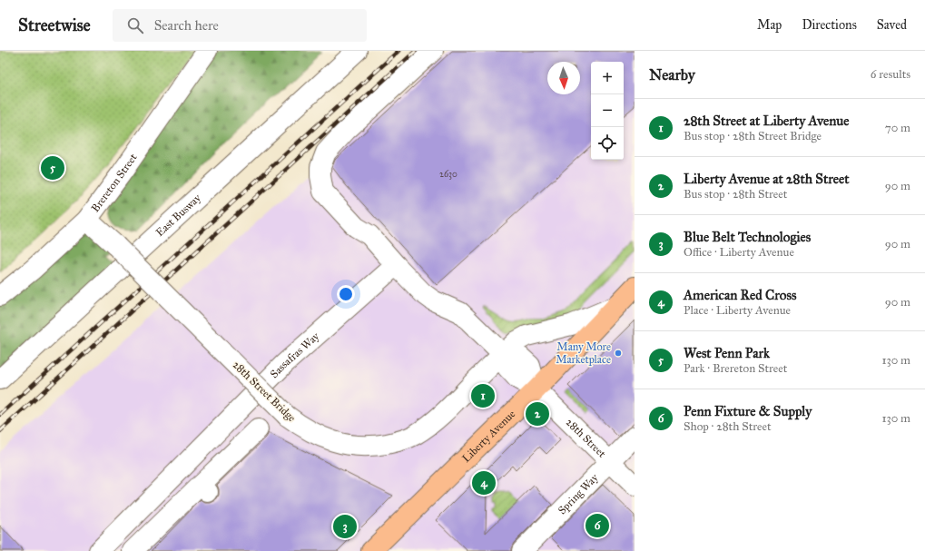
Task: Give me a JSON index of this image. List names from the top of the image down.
{
  "streets": {
    "main road": ["Liberty Avenue"],
    "street": [
      "Brereton Street",
      "East Busway",
      "Sassafras Way",
      "28th Street Bridge",
      "28th Street",
      "Spring Way"
    ]
  },
  "crossings": [
    ["Brereton Street", "28th Street Bridge"],
    ["28th Street Bridge", "Liberty Avenue"],
    ["28th Street Bridge", "28th Street"],
    ["Liberty Avenue", "28th Street"],
    ["28th Street", "Spring Way"]
  ],
  "places": ["Many More Marketplace"],
  "house_numbers": ["2630"],
  "north": "bottom",
  "page": {
    "header": "Streetwise",
    "search": "Search here",
    "nav": ["Map", "Directions", "Saved"],
    "heading": ["Nearby", "6 results"],
    "map_buttons": ["+", "−"],
    "list": [
      {
        "mark": "1",
        "name": "28th Street at Liberty Avenue",
        "note": "Bus stop · 28th Street Bridge",
        "value": "70 m"
      },
      {
        "mark": "2",
        "name": "Liberty Avenue at 28th Street",
        "note": "Bus stop · 28th Street",
        "value": "90 m"
      },
      {
        "mark": "3",
        "name": "Blue Belt Technologies",
        "note": "Office · Liberty Avenue",
        "value": "90 m"
      },
      {
        "mark": "4",
        "name": "American Red Cross",
        "note": "Place · Liberty Avenue",
        "value": "90 m"
      },
      {
        "mark": "5",
        "name": "West Penn Park",
        "note": "Park · Brereton Street",
        "value": "130 m"
      },
      {
        "mark": "6",
        "name": "Penn Fixture & Supply",
        "note": "Shop · 28th Street",
        "value": "130 m"
      }
    ],
    "pins": [
      "5",
      "1",
      "2",
      "4",
      "6",
      "3"
    ]
  }
}
